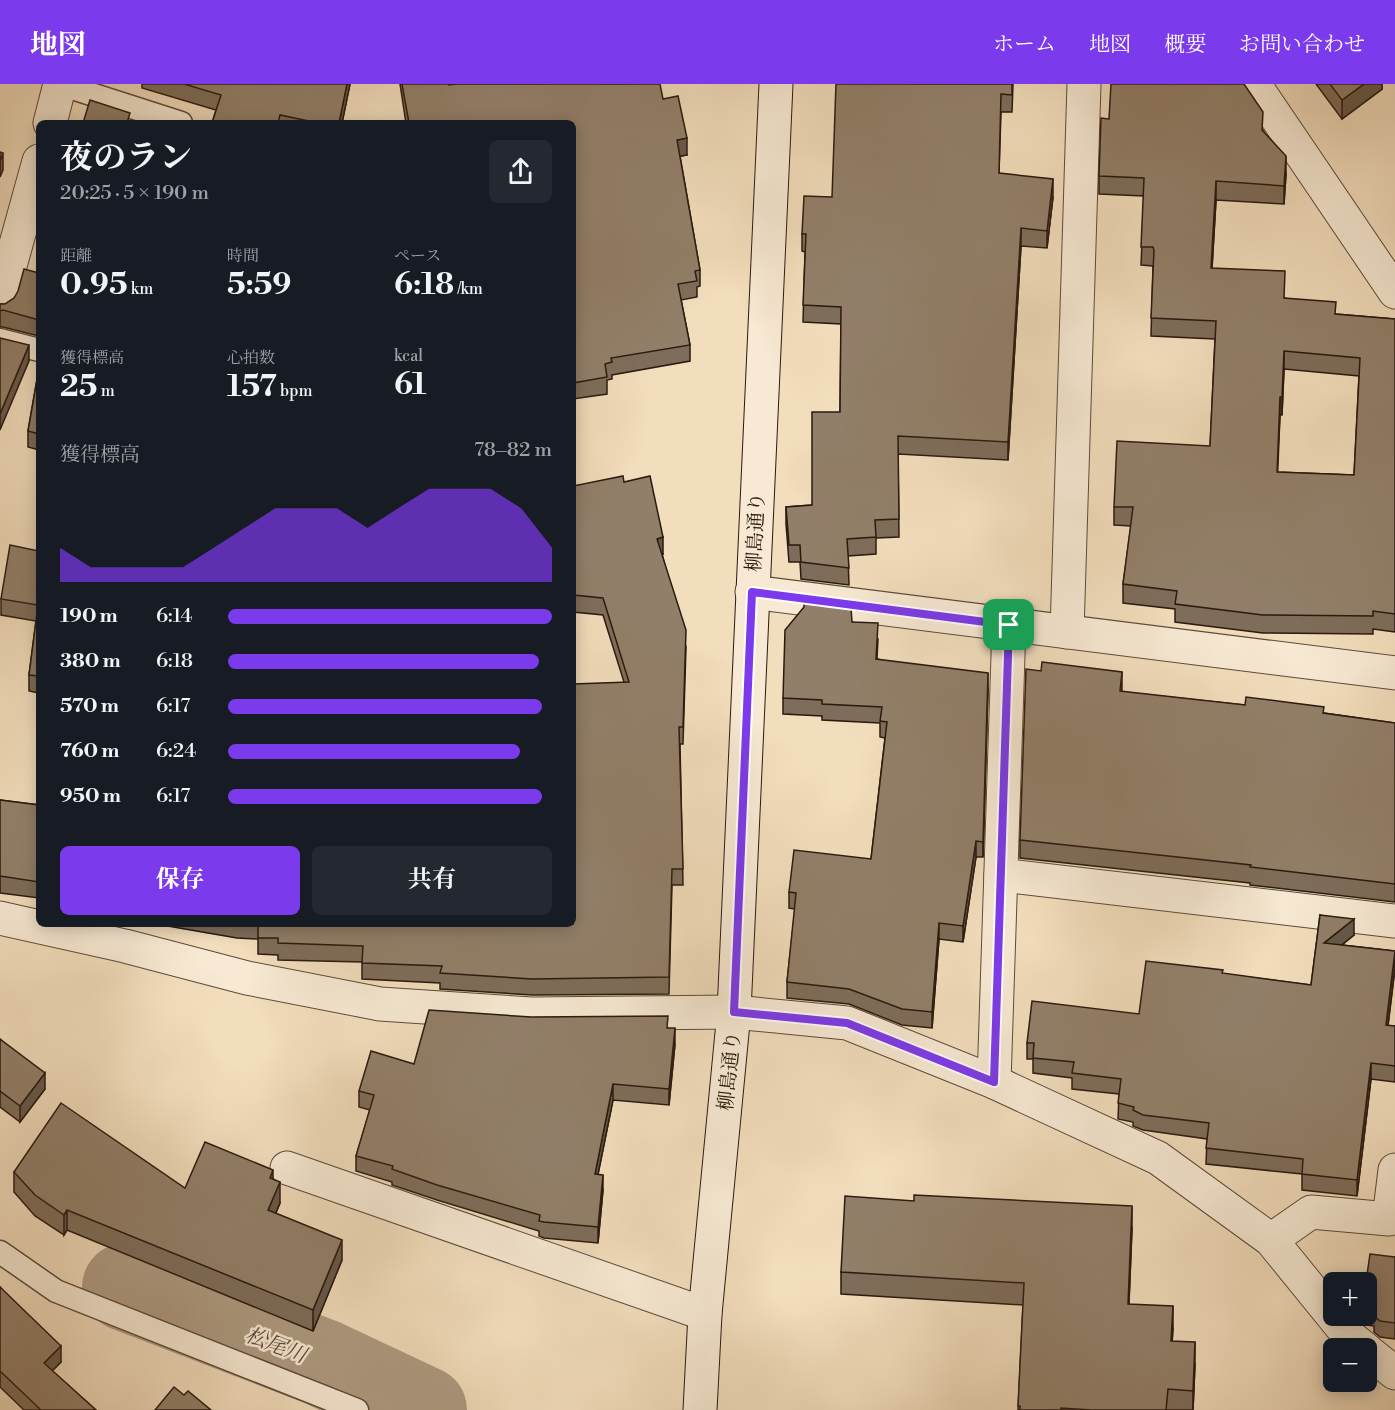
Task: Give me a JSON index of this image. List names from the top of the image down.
{
  "streets": {
    "street": ["柳島通り"]
  },
  "water": ["松尾川"],
  "page": {
    "header": "地図",
    "nav": [
      "ホーム",
      "地図",
      "概要",
      "お問い合わせ"
    ],
    "heading": ["夜のラン", "20:25 · 5 × 190 m"],
    "stats": [
      ["距離", "0.95 km"],
      ["時間", "5:59"],
      ["ペース", "6:18 /km"],
      ["獲得標高", "25 m"],
      ["心拍数", "157 bpm"],
      ["kcal", "61"]
    ],
    "chart": ["獲得標高", "78–82 m"],
    "list": [
      {
        "name": "190 m",
        "note": "6:14"
      },
      {
        "name": "380 m",
        "note": "6:18"
      },
      {
        "name": "570 m",
        "note": "6:17"
      },
      {
        "name": "760 m",
        "note": "6:24"
      },
      {
        "name": "950 m",
        "note": "6:17"
      }
    ],
    "buttons": ["保存", "共有"],
    "map_buttons": ["+", "−"]
  }
}
